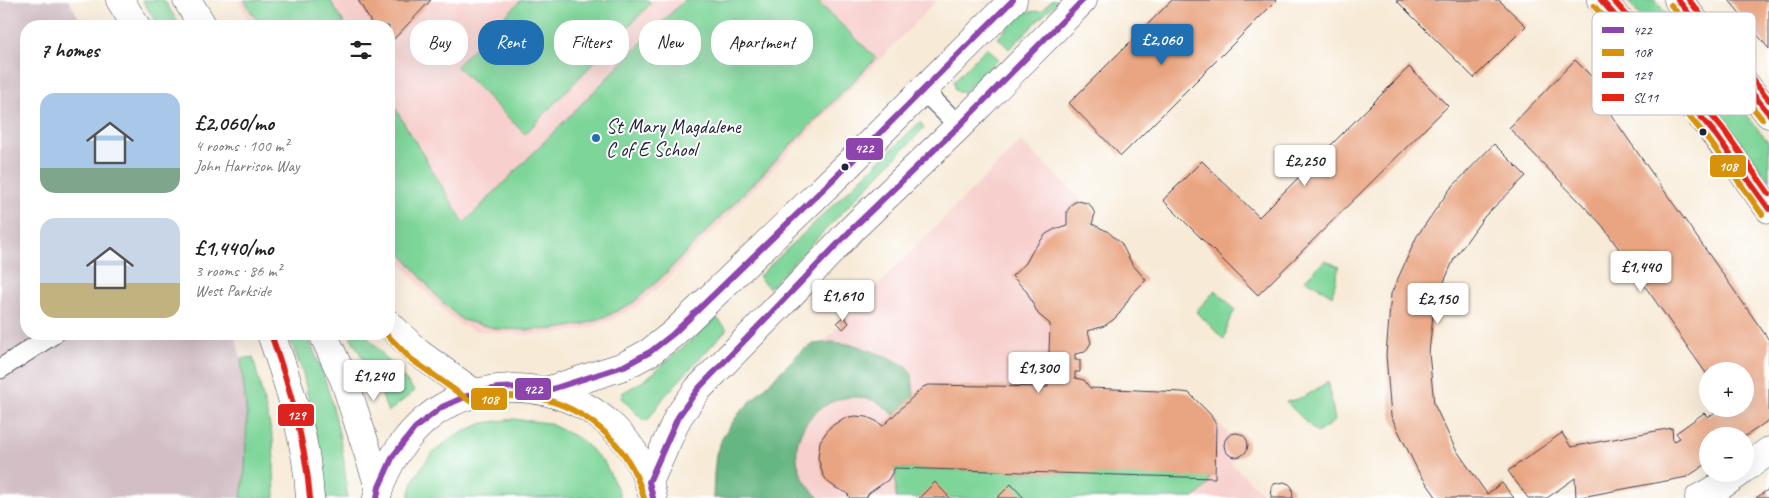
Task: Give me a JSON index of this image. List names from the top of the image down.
{
  "places": ["St Mary Magdalene C of E School"],
  "lines": [
    "transit line 422",
    "transit line 129",
    "transit line SL11",
    "transit line 108"
  ],
  "legend": [
    "422",
    "108",
    "129",
    "SL11"
  ],
  "page": {
    "chip": [
      "Buy",
      "Rent",
      "Filters",
      "New",
      "Apartment"
    ],
    "heading": "7 homes",
    "price": [
      "£2,060",
      "£2,250",
      "£1,440",
      "£1,610",
      "£2,150",
      "£1,300",
      "£1,240"
    ],
    "list": [
      {
        "name": "£2,060/mo",
        "note": "4 rooms · 100 m² · John Harrison Way"
      },
      {
        "name": "£1,440/mo",
        "note": "3 rooms · 86 m² · West Parkside"
      }
    ],
    "map_buttons": ["+", "−"]
  }
}
